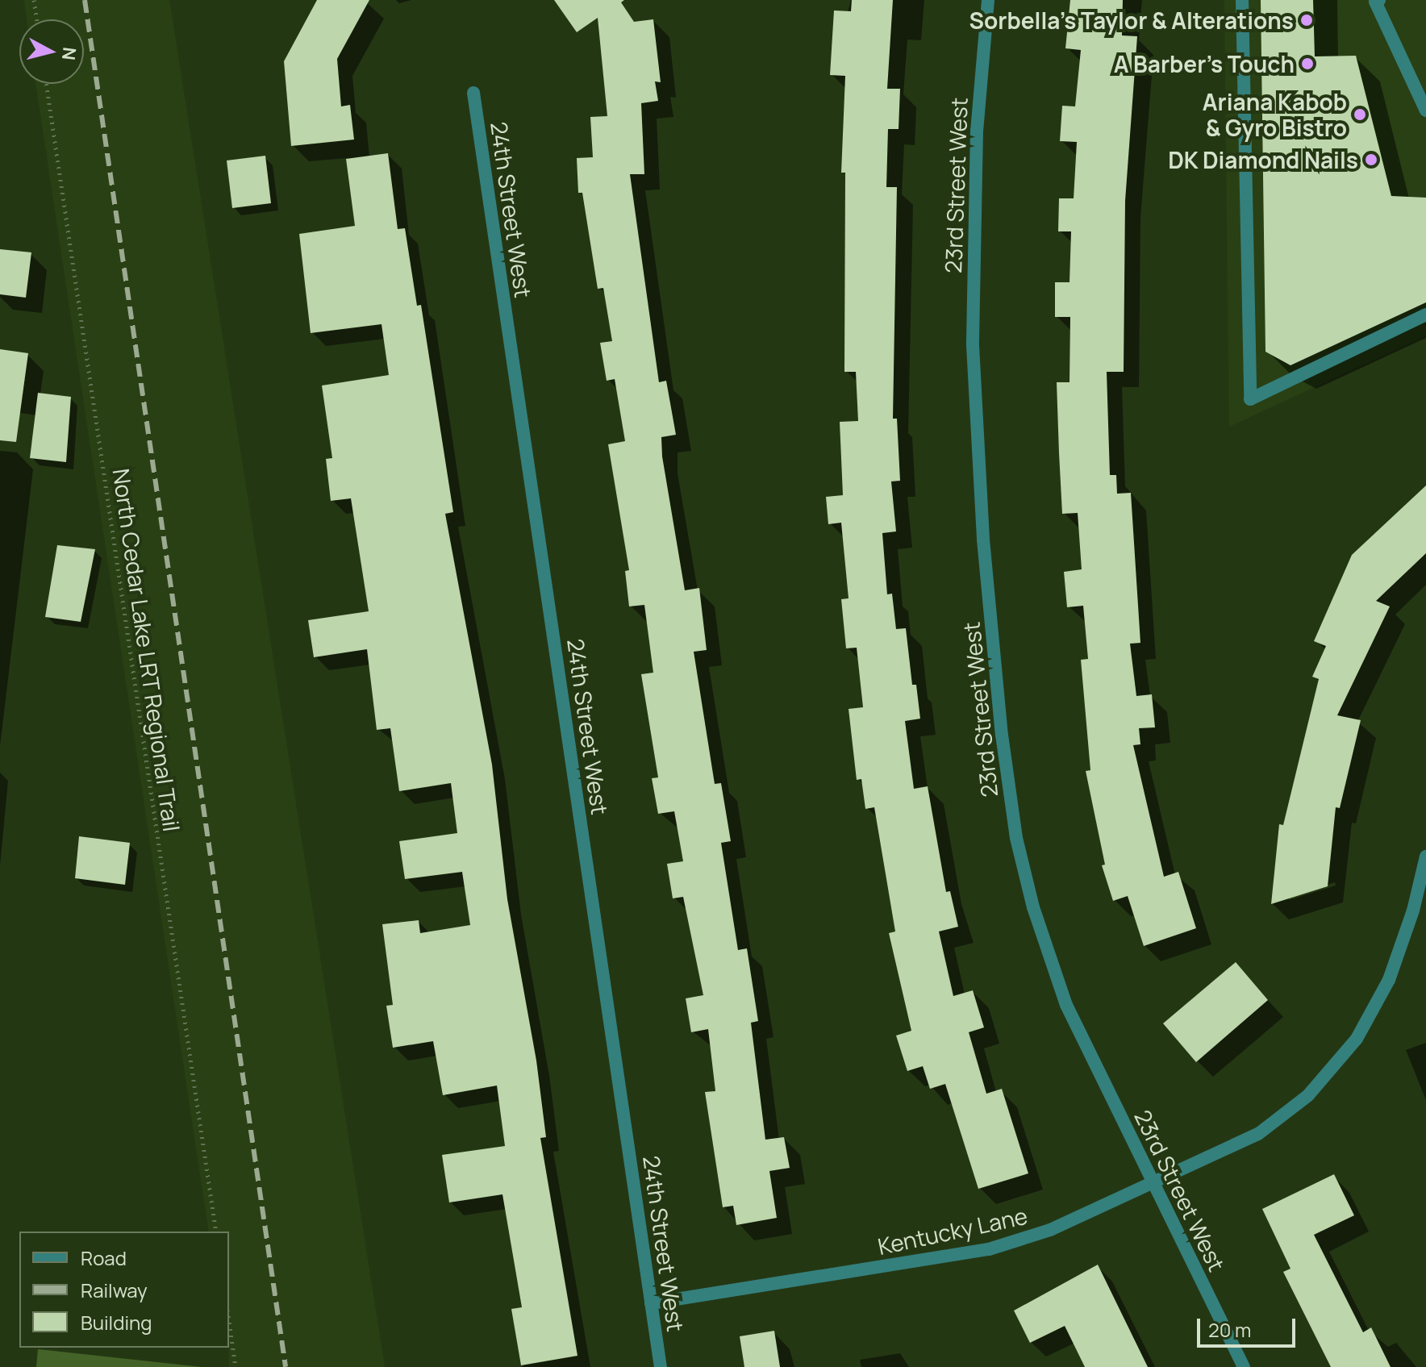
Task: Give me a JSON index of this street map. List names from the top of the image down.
{
  "streets": {
    "street": ["23rd Street West", "24th Street West", "Kentucky Lane"],
    "path": ["North Cedar Lake LRT Regional Trail"]
  },
  "crossings": [
    ["23rd Street West", "Kentucky Lane"],
    ["24th Street West", "Kentucky Lane"]
  ],
  "places": [
    "Sorbella's Taylor & Alterations",
    "A Barber's Touch",
    "Ariana Kabob & Gyro Bistro",
    "DK Diamond Nails"
  ],
  "legend": ["Road", "Railway", "Building"],
  "scale_bar": "20 m",
  "north": "right"
}
